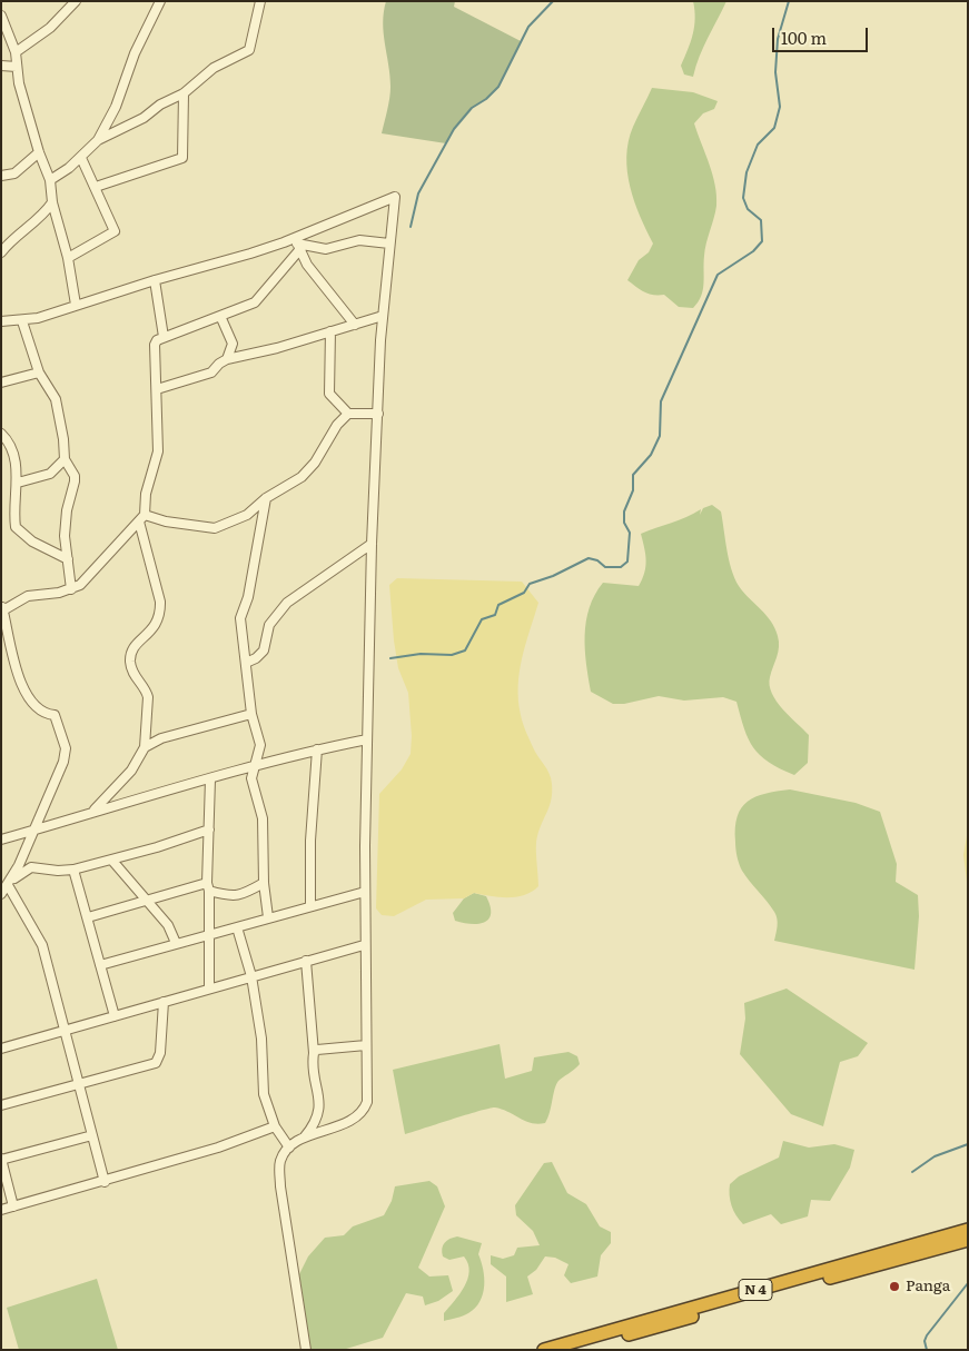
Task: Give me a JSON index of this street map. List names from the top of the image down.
{
  "streets": {
    "highway": ["N 4"]
  },
  "places": ["Panga"],
  "scale_bar": "100 m"
}
